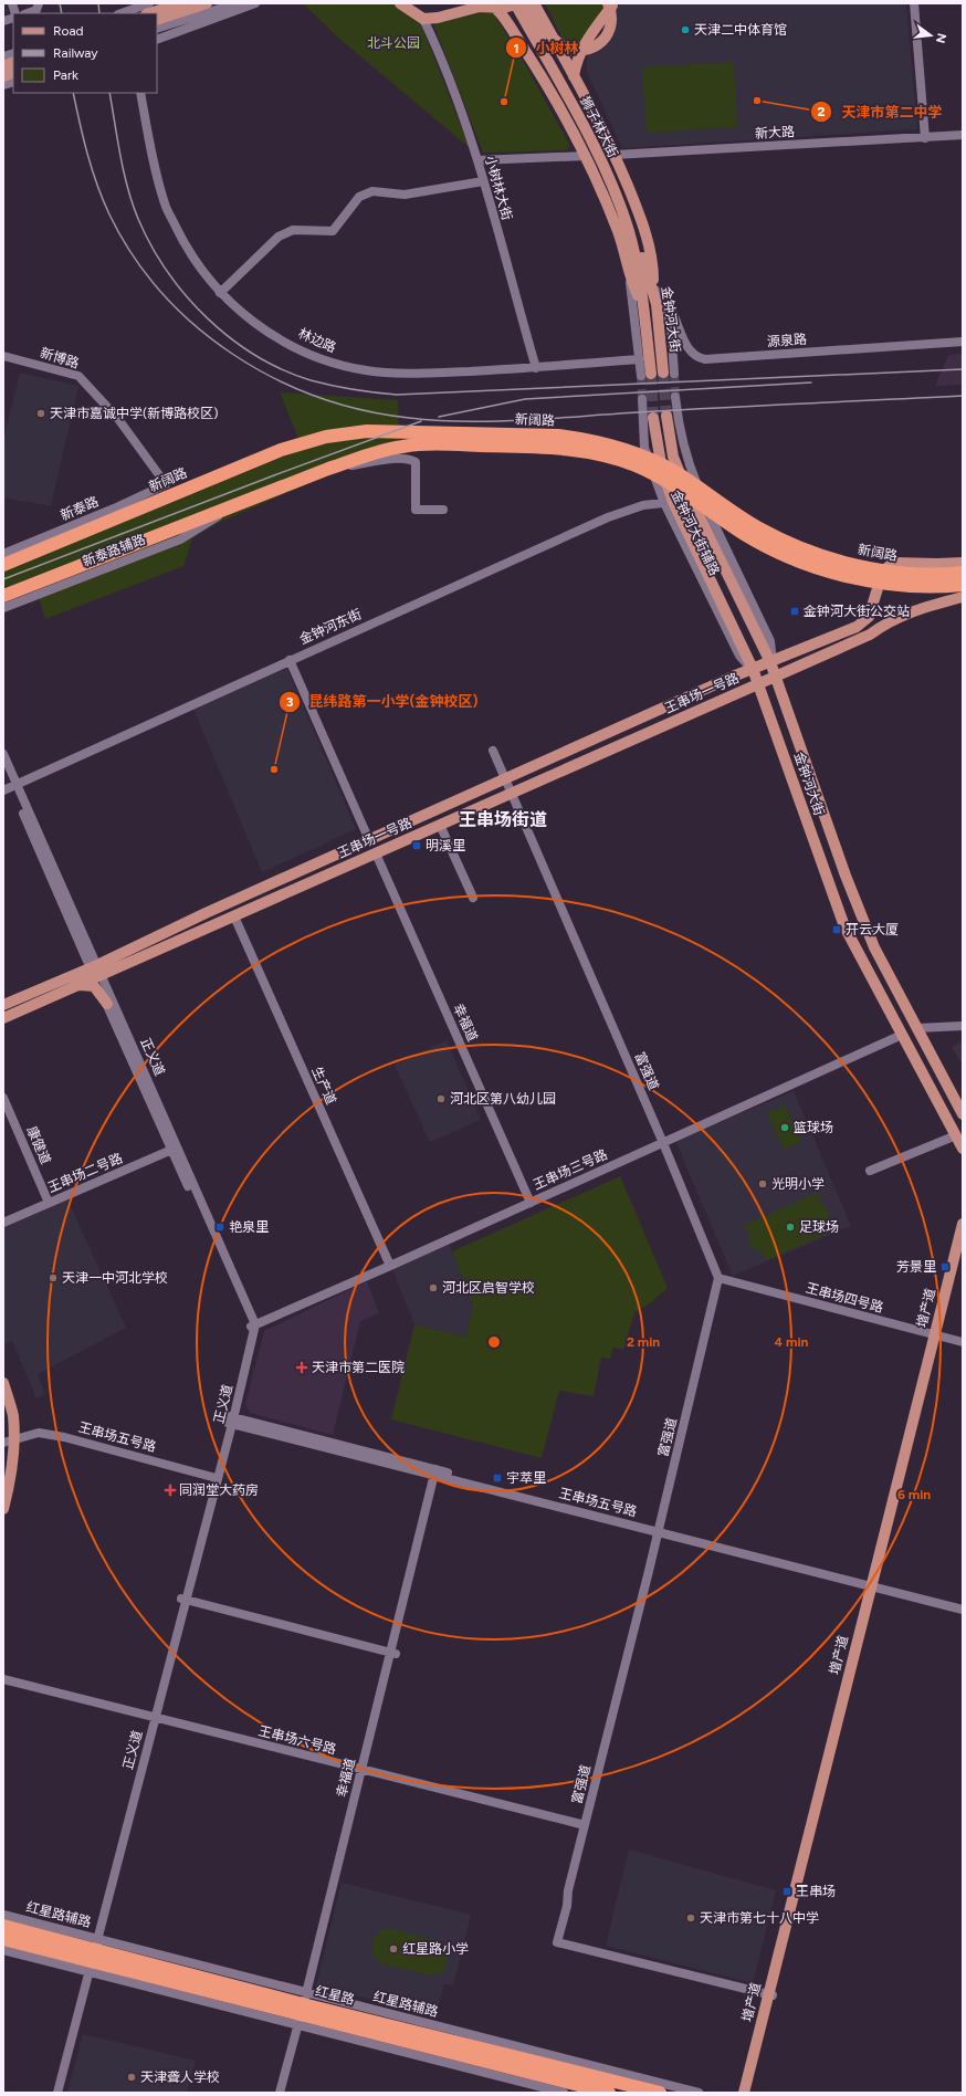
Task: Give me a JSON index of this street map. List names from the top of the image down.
{
  "streets": {
    "highway": ["新阔路", "红星路"],
    "main road": [
      "狮子林大街",
      "金钟河大街",
      "王串场一号路",
      "增产道"
    ],
    "street": [
      "新大路",
      "小树林大街",
      "林边路",
      "源泉路",
      "新博路",
      "新泰路",
      "金钟河大街辅路",
      "新泰路辅路",
      "金钟河东街",
      "幸福道",
      "正义道",
      "富强道",
      "生产道",
      "康健道",
      "王串场三号路",
      "王串场二号路",
      "王串场四号路",
      "王串场五号路",
      "王串场六号路",
      "红星路辅路"
    ]
  },
  "crossings": [
    ["狮子林大街", "金钟河大街"],
    ["小树林大街", "林边路"],
    ["金钟河大街", "源泉路"],
    ["金钟河大街", "金钟河大街辅路"],
    ["金钟河大街", "金钟河东街"],
    ["金钟河大街", "王串场一号路"],
    ["金钟河大街", "王串场三号路"],
    ["新博路", "新泰路"],
    ["新阔路", "新泰路辅路"],
    ["金钟河大街辅路", "金钟河东街"],
    ["金钟河大街辅路", "王串场一号路"],
    ["金钟河东街", "正义道"],
    ["王串场一号路", "幸福道"],
    ["王串场一号路", "正义道"],
    ["王串场一号路", "富强道"],
    ["王串场一号路", "生产道"],
    ["幸福道", "王串场三号路"],
    ["幸福道", "王串场五号路"],
    ["幸福道", "王串场六号路"],
    ["幸福道", "红星路辅路"],
    ["幸福道", "红星路"],
    ["正义道", "王串场三号路"],
    ["正义道", "王串场二号路"],
    ["正义道", "王串场五号路"],
    ["正义道", "王串场六号路"],
    ["正义道", "红星路辅路"],
    ["正义道", "红星路"],
    ["富强道", "王串场三号路"],
    ["富强道", "王串场四号路"],
    ["富强道", "增产道"],
    ["富强道", "王串场五号路"],
    ["富强道", "王串场六号路"],
    ["生产道", "王串场三号路"],
    ["康健道", "王串场二号路"],
    ["王串场四号路", "增产道"],
    ["增产道", "王串场五号路"],
    ["红星路辅路", "红星路"]
  ],
  "districts": ["王串场街道"],
  "parks": ["北斗公园"],
  "places": {
    "other": [
      "天津二中体育馆",
      "天津市第二中学",
      "小树林",
      "天津市嘉诚中学(新博路校区)",
      "昆纬路第一小学(金钟校区)",
      "河北区第八幼儿园",
      "篮球场",
      "光明小学",
      "足球场",
      "天津一中河北学校",
      "河北区启智学校",
      "天津市第七十八中学",
      "红星路小学",
      "天津聋人学校"
    ],
    "transit": [
      "金钟河大街公交站",
      "明溪里",
      "开云大厦",
      "艳泉里",
      "芳景里",
      "宇萃里",
      "王串场"
    ],
    "health": ["天津市第二医院", "同润堂大药房"]
  },
  "legend": ["Road", "Railway", "Park"],
  "north": "right",
  "rings": ["2 min", "4 min", "6 min"]
}
